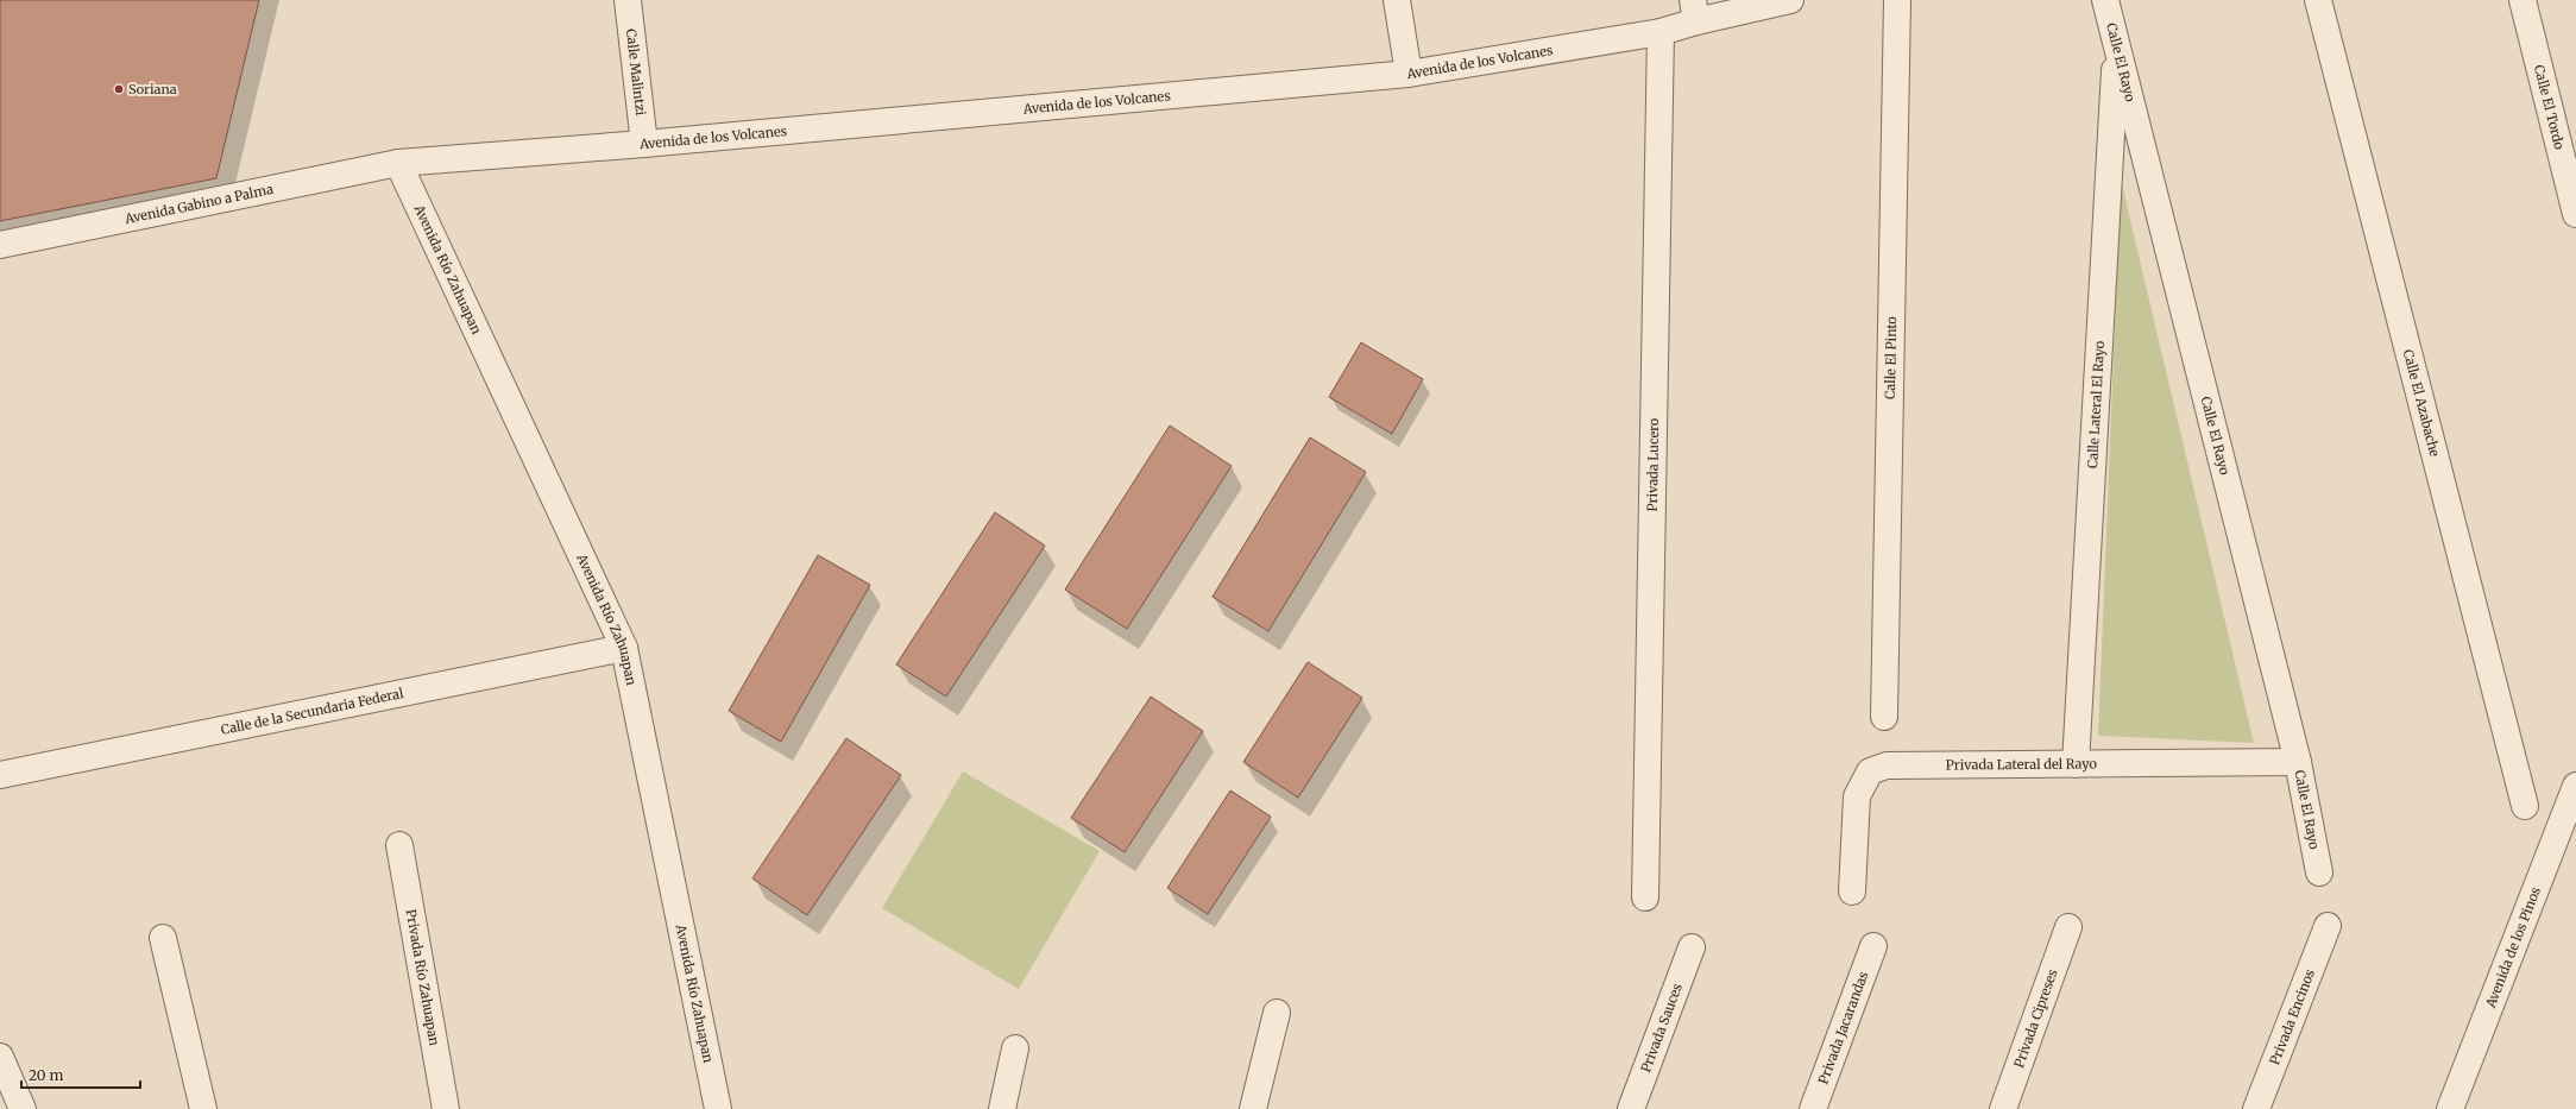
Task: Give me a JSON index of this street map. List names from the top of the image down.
{
  "streets": {
    "street": [
      "Avenida de los Volcanes",
      "Calle El Rayo",
      "Calle Malintzi",
      "Calle El Tordo",
      "Avenida Gabino a Palma",
      "Avenida Río Zahuapan",
      "Calle El Pinto",
      "Calle El Azabache",
      "Calle Lateral El Rayo",
      "Privada Lucero",
      "Calle de la Secundaria Federal",
      "Privada Lateral del Rayo",
      "Avenida de los Pinos",
      "Privada Río Zahuapan",
      "Privada Cipreses",
      "Privada Encinos",
      "Privada Sauces",
      "Privada Jacarandas"
    ]
  },
  "crossings": [
    ["Avenida de los Volcanes", "Calle Malintzi"],
    ["Avenida de los Volcanes", "Avenida Gabino a Palma"],
    ["Avenida de los Volcanes", "Avenida Río Zahuapan"],
    ["Avenida de los Volcanes", "Privada Lucero"],
    ["Calle El Rayo", "Calle Lateral El Rayo"],
    ["Calle El Rayo", "Privada Lateral del Rayo"],
    ["Avenida Gabino a Palma", "Avenida Río Zahuapan"],
    ["Avenida Río Zahuapan", "Calle de la Secundaria Federal"],
    ["Calle Lateral El Rayo", "Privada Lateral del Rayo"]
  ],
  "places": ["Soriana"],
  "scale_bar": "20 m"
}
